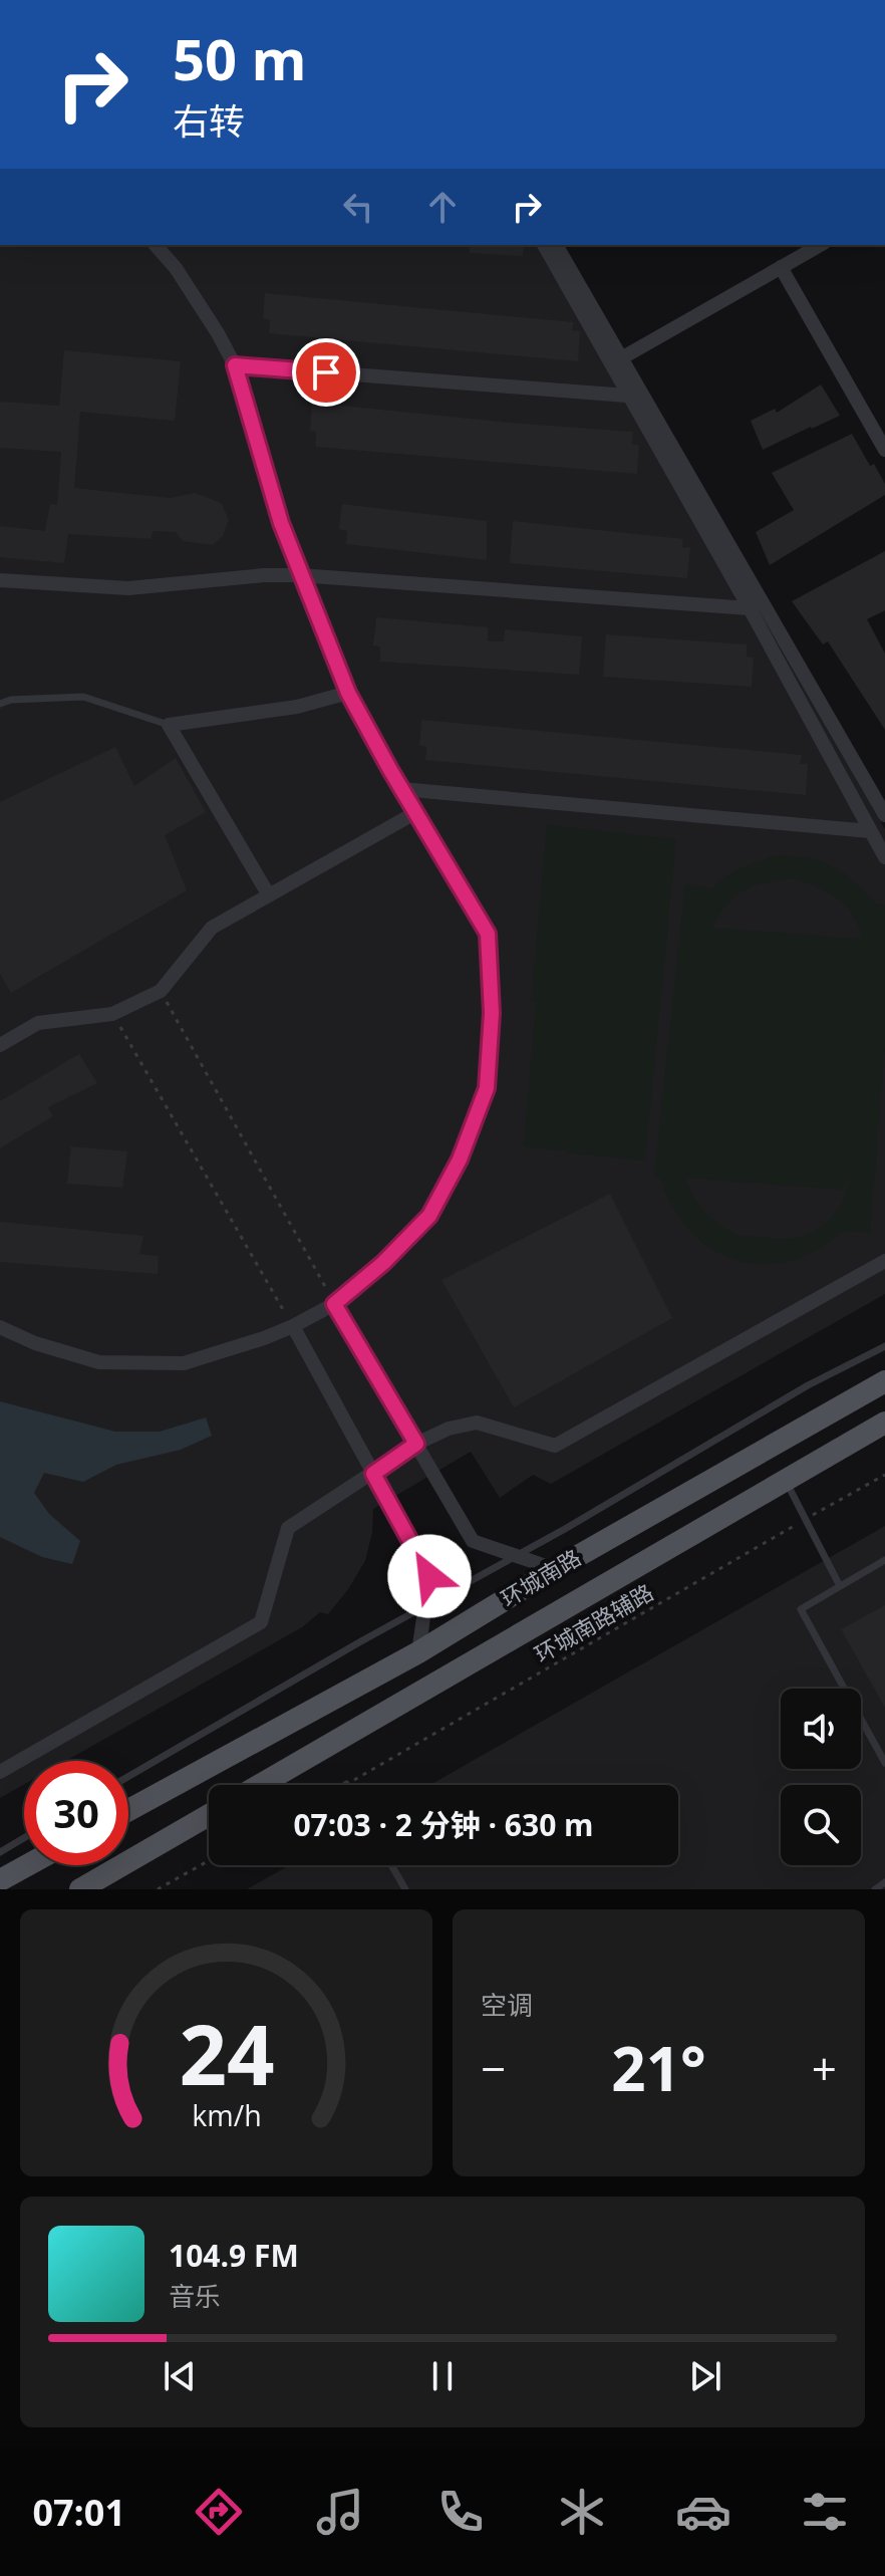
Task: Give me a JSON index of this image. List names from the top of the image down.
{
  "streets": {
    "main road": ["环城南路"],
    "path": ["环城南路辅路"]
  },
  "page": {
    "turn": ["50 m", "右转"],
    "limit": "30",
    "trip": "07:03 · 2 分钟 · 630 m",
    "tile": "空调",
    "heat": ["−", "21°", "+"],
    "song": ["104.9 FM", "音乐"],
    "tabs": "07:01",
    "gauge": ["24", "km/h"]
  }
}
